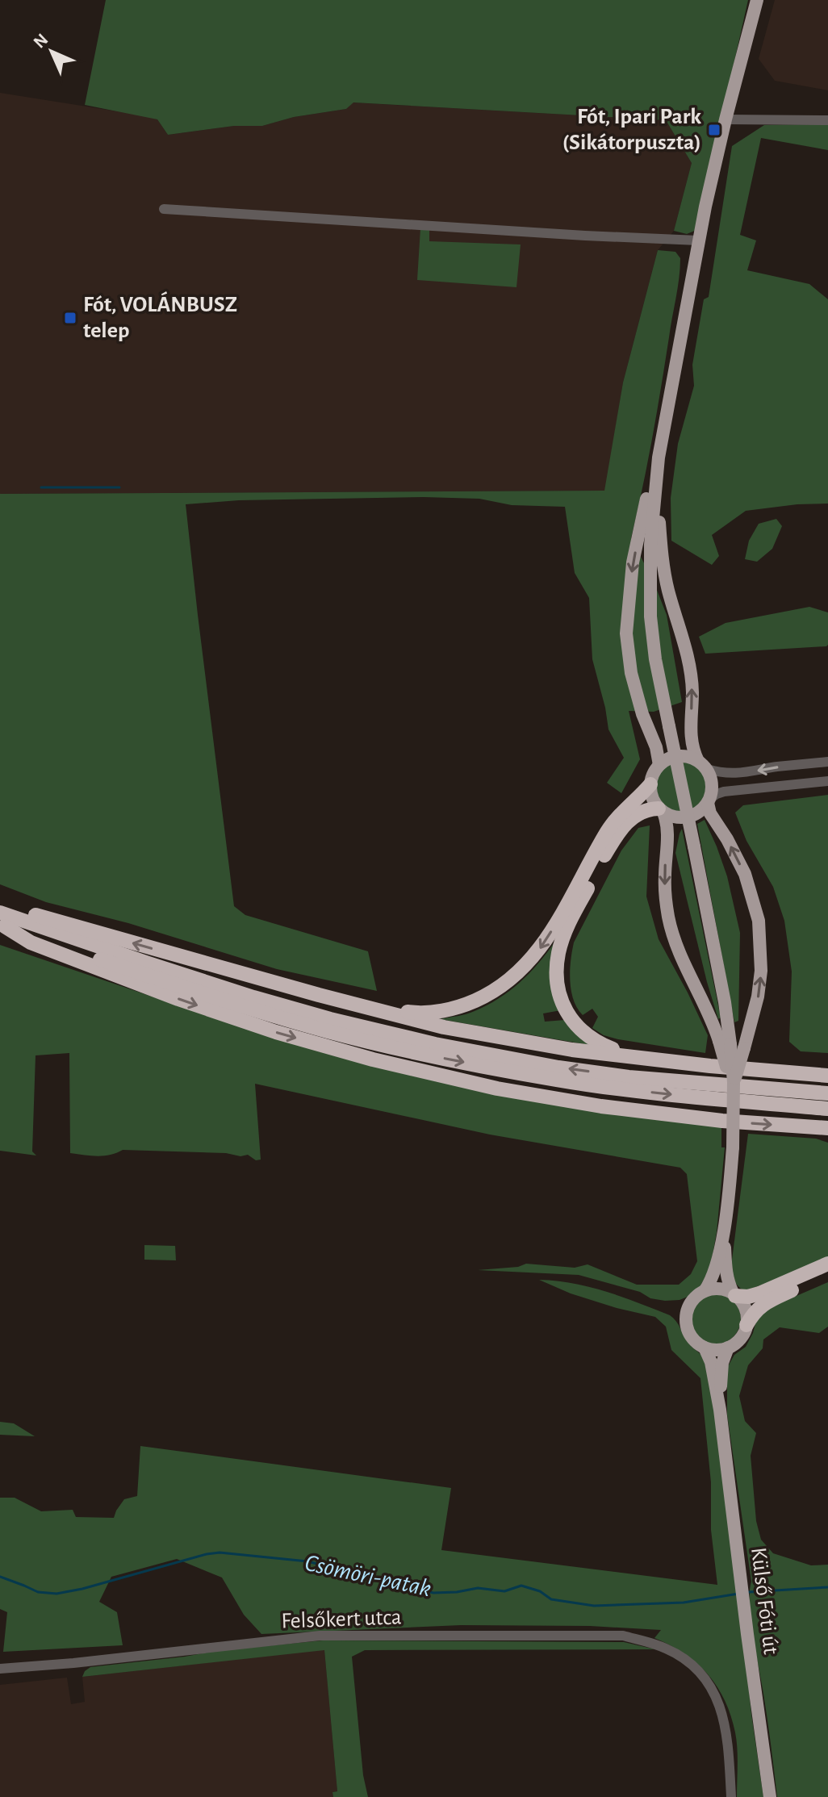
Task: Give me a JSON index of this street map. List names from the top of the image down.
{
  "streets": {
    "main road": ["Külső Fóti út"],
    "street": ["Felsőkert utca"]
  },
  "water": ["Csömöri-patak"],
  "places": {
    "transit": ["Fót, Ipari Park (Sikátorpuszta)", "Fót, VOLÁNBUSZ telep"]
  },
  "north": "top left"
}
